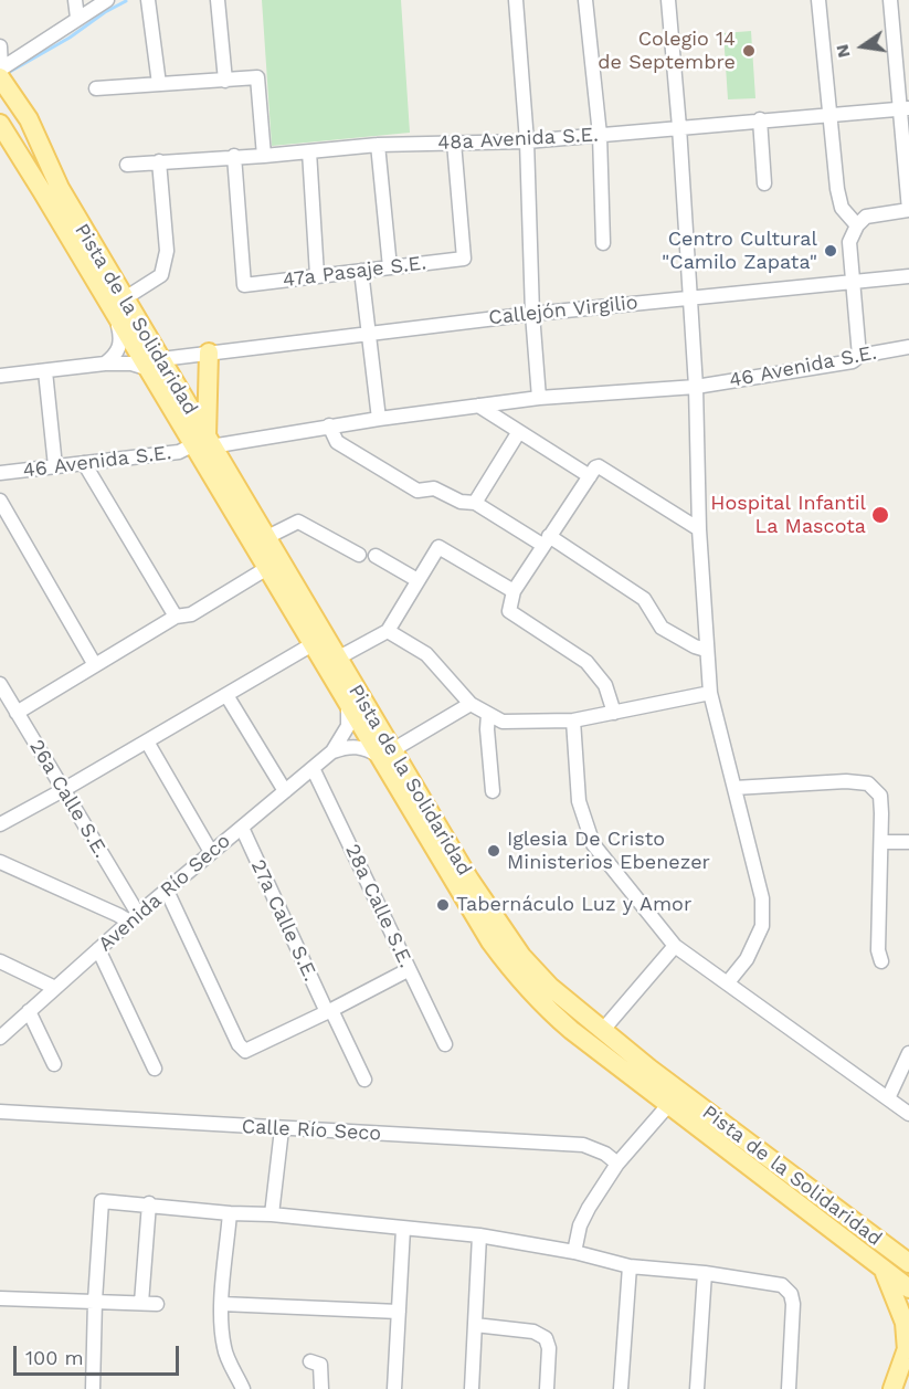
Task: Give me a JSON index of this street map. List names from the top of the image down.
{
  "streets": {
    "main road": ["Pista de la Solidaridad"],
    "street": [
      "48a Avenida S.E.",
      "47a Pasaje S.E.",
      "Callejón Virgilio",
      "46 Avenida S.E.",
      "26a Calle S.E.",
      "Avenida Río Seco",
      "28a Calle S.E.",
      "27a Calle S.E.",
      "Calle Río Seco"
    ]
  },
  "crossings": [
    ["48a Avenida S.E.", "47a Pasaje S.E."],
    ["Callejón Virgilio", "Pista de la Solidaridad"],
    ["Pista de la Solidaridad", "46 Avenida S.E."],
    ["Pista de la Solidaridad", "Avenida Río Seco"],
    ["26a Calle S.E.", "Avenida Río Seco"],
    ["Avenida Río Seco", "28a Calle S.E."],
    ["Avenida Río Seco", "27a Calle S.E."]
  ],
  "places": [
    "Colegio 14 de Septembre",
    "Centro Cultural \"Camilo Zapata\"",
    "Hospital Infantil La Mascota",
    "Iglesia De Cristo Ministerios Ebenezer",
    "Tabernáculo Luz y Amor"
  ],
  "scale_bar": "100 m",
  "north": "left"
}
